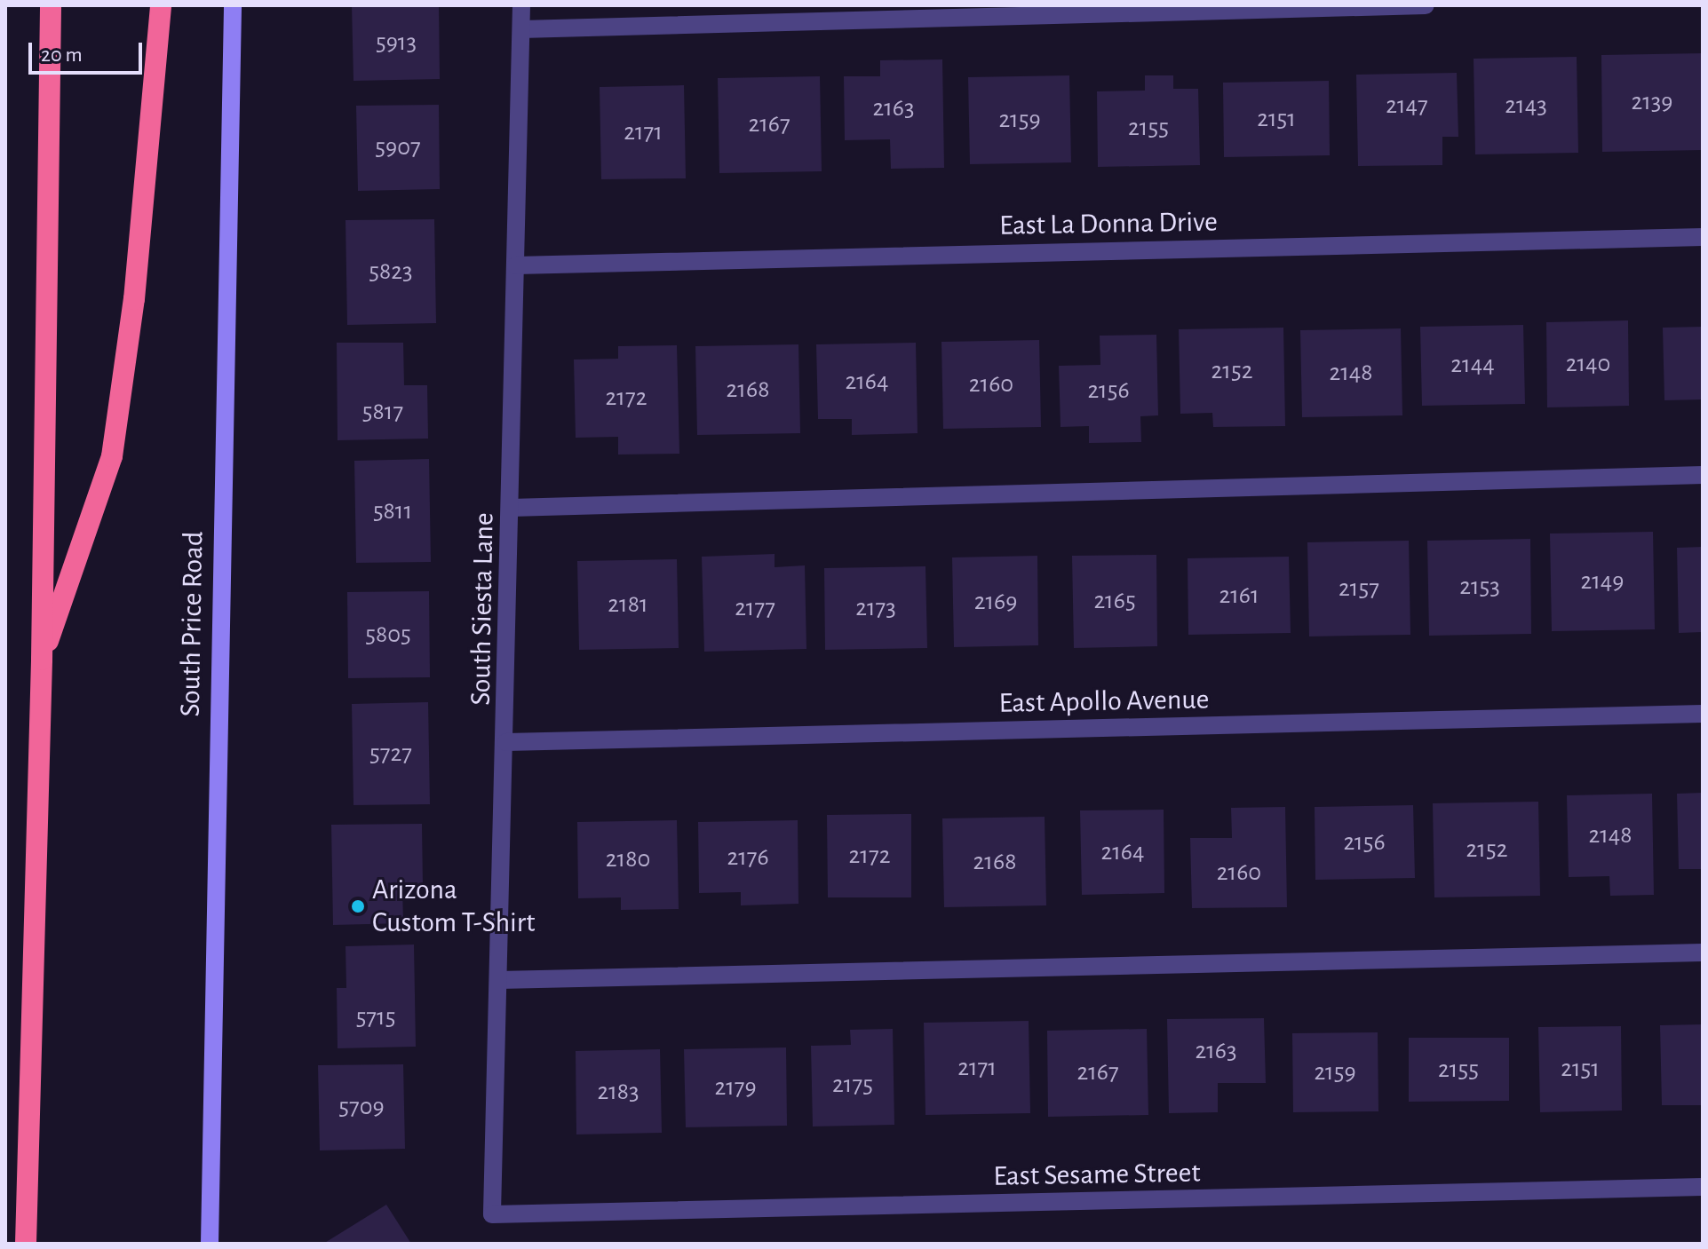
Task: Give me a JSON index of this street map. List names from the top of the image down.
{
  "streets": {
    "main road": ["South Price Road"],
    "street": [
      "East La Donna Drive",
      "South Siesta Lane",
      "East Apollo Avenue",
      "East Sesame Street"
    ]
  },
  "crossings": [
    ["East La Donna Drive", "South Siesta Lane"],
    ["South Siesta Lane", "East Apollo Avenue"],
    ["South Siesta Lane", "East Sesame Street"]
  ],
  "places": ["Arizona Custom T-Shirt"],
  "house_numbers": [
    "5913",
    "2139",
    "2147",
    "2143",
    "2163",
    "2151",
    "2159",
    "2167",
    "2155",
    "2171",
    "5907",
    "5823",
    "2140",
    "2144",
    "2152",
    "2148",
    "2164",
    "2160",
    "2168",
    "2156",
    "2172",
    "5817",
    "5811",
    "2149",
    "2153",
    "2157",
    "2161",
    "2165",
    "2169",
    "2181",
    "2177",
    "2173",
    "5805",
    "5727",
    "2148",
    "2156",
    "2152",
    "2164",
    "2172",
    "2176",
    "2180",
    "2168",
    "2160",
    "5715",
    "2163",
    "2171",
    "2151",
    "2155",
    "2167",
    "2159",
    "2175",
    "2179",
    "2183",
    "5709"
  ],
  "scale_bar": "20 m"
}
